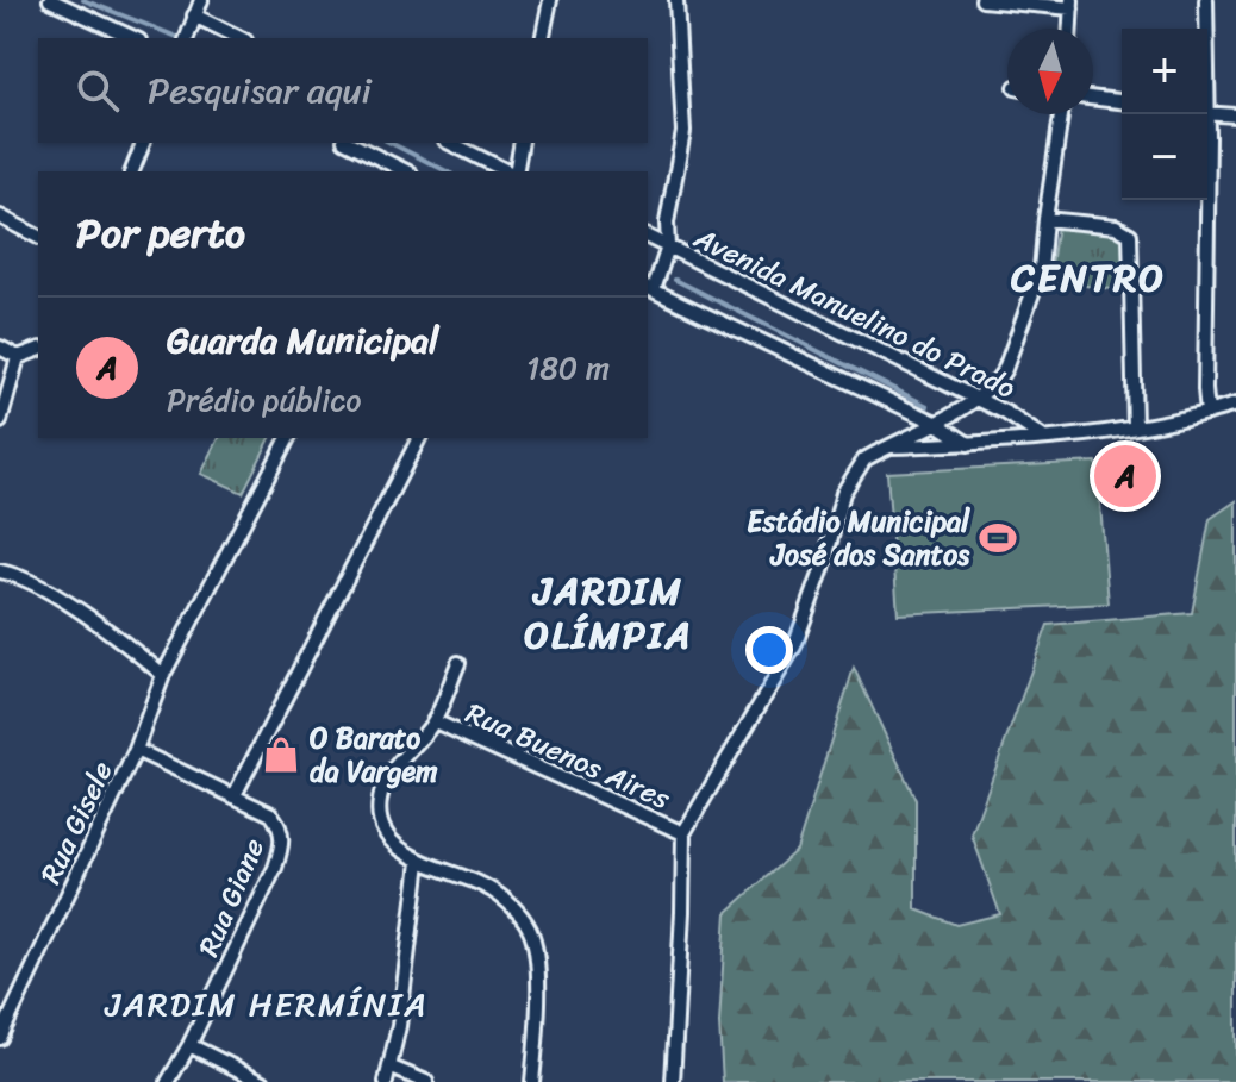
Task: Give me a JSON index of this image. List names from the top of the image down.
{
  "streets": {
    "street": [
      "Avenida Manuelino do Prado",
      "Rua Buenos Aires",
      "Rua Gisele",
      "Rua Giane"
    ]
  },
  "crossings": [
    ["Rua Gisele", "Rua Giane"]
  ],
  "districts": ["CENTRO", "JARDIM OLÍMPIA", "JARDIM HERMÍNIA"],
  "places": {
    "sports": ["Estádio Municipal José dos Santos"],
    "shop": ["O Barato da Vargem"]
  },
  "north": "bottom",
  "page": {
    "map_buttons": ["+", "−"],
    "search": "Pesquisar aqui",
    "heading": "Por perto",
    "list": [
      {
        "mark": "A",
        "name": "Guarda Municipal",
        "note": "Prédio público",
        "value": "180 m"
      }
    ],
    "pins": "A"
  }
}
